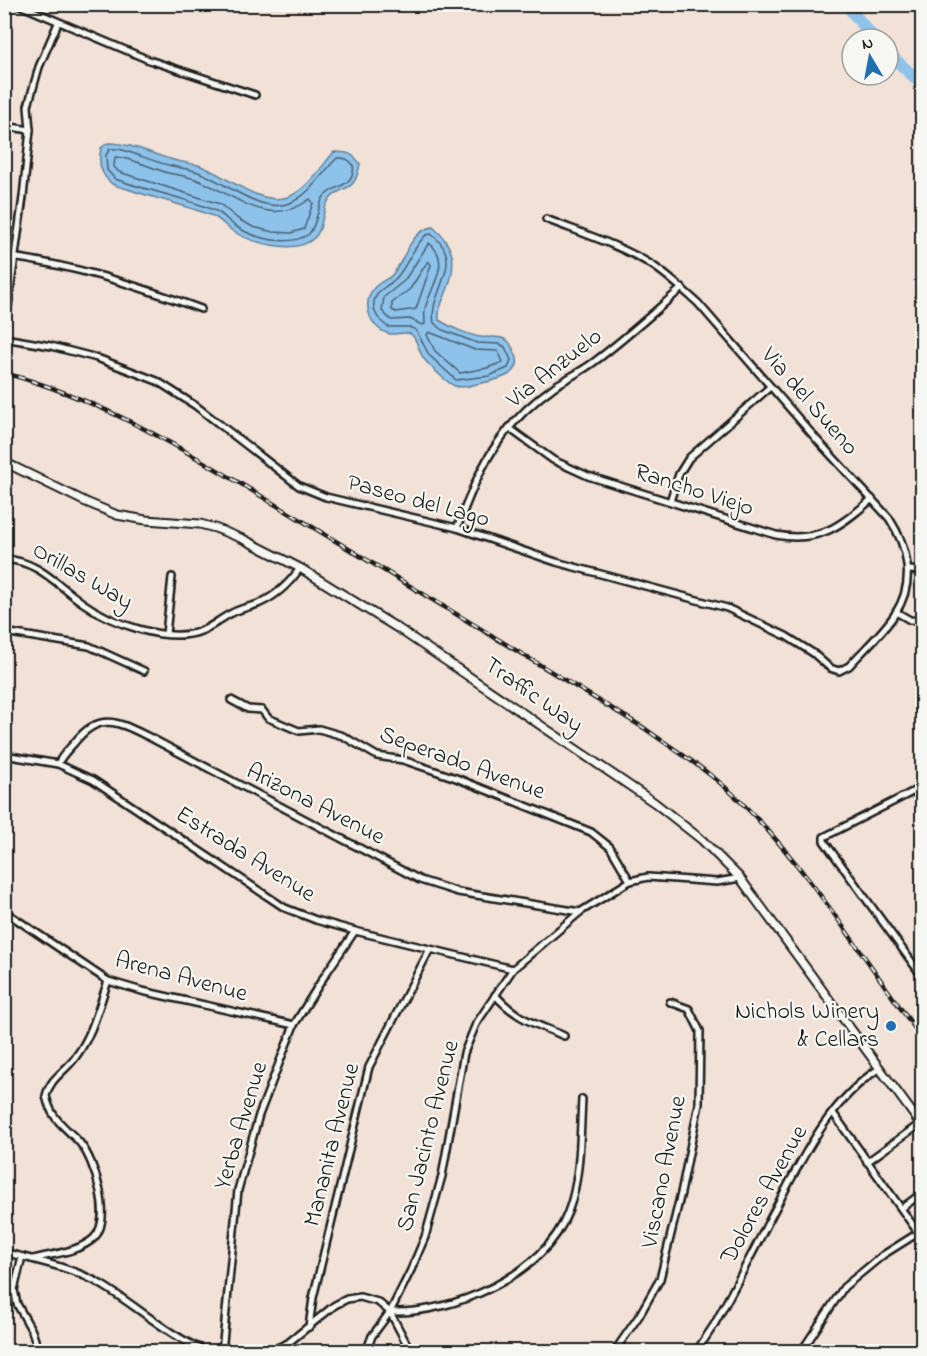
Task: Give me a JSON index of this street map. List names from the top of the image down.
{
  "streets": {
    "street": [
      "Via Anzuelo",
      "Via del Sueno",
      "Rancho Viejo",
      "Paseo del Lago",
      "Orillas Way",
      "Traffic Way",
      "Seperado Avenue",
      "Arizona Avenue",
      "Estrada Avenue",
      "Arena Avenue",
      "Yerba Avenue",
      "San Jacinto Avenue",
      "Mananita Avenue",
      "Viscano Avenue",
      "Dolores Avenue"
    ]
  },
  "crossings": [
    ["Via Anzuelo", "Via del Sueno"],
    ["Via Anzuelo", "Rancho Viejo"],
    ["Via Anzuelo", "Paseo del Lago"],
    ["Via del Sueno", "Rancho Viejo"],
    ["Via del Sueno", "Paseo del Lago"],
    ["Orillas Way", "Traffic Way"],
    ["Traffic Way", "San Jacinto Avenue"],
    ["Traffic Way", "Dolores Avenue"],
    ["Seperado Avenue", "San Jacinto Avenue"],
    ["Arizona Avenue", "Estrada Avenue"],
    ["Arizona Avenue", "San Jacinto Avenue"],
    ["Estrada Avenue", "Yerba Avenue"],
    ["Estrada Avenue", "San Jacinto Avenue"],
    ["Estrada Avenue", "Mananita Avenue"],
    ["Arena Avenue", "Yerba Avenue"]
  ],
  "places": ["Nichols Winery & Cellars"],
  "north": "top"
}
